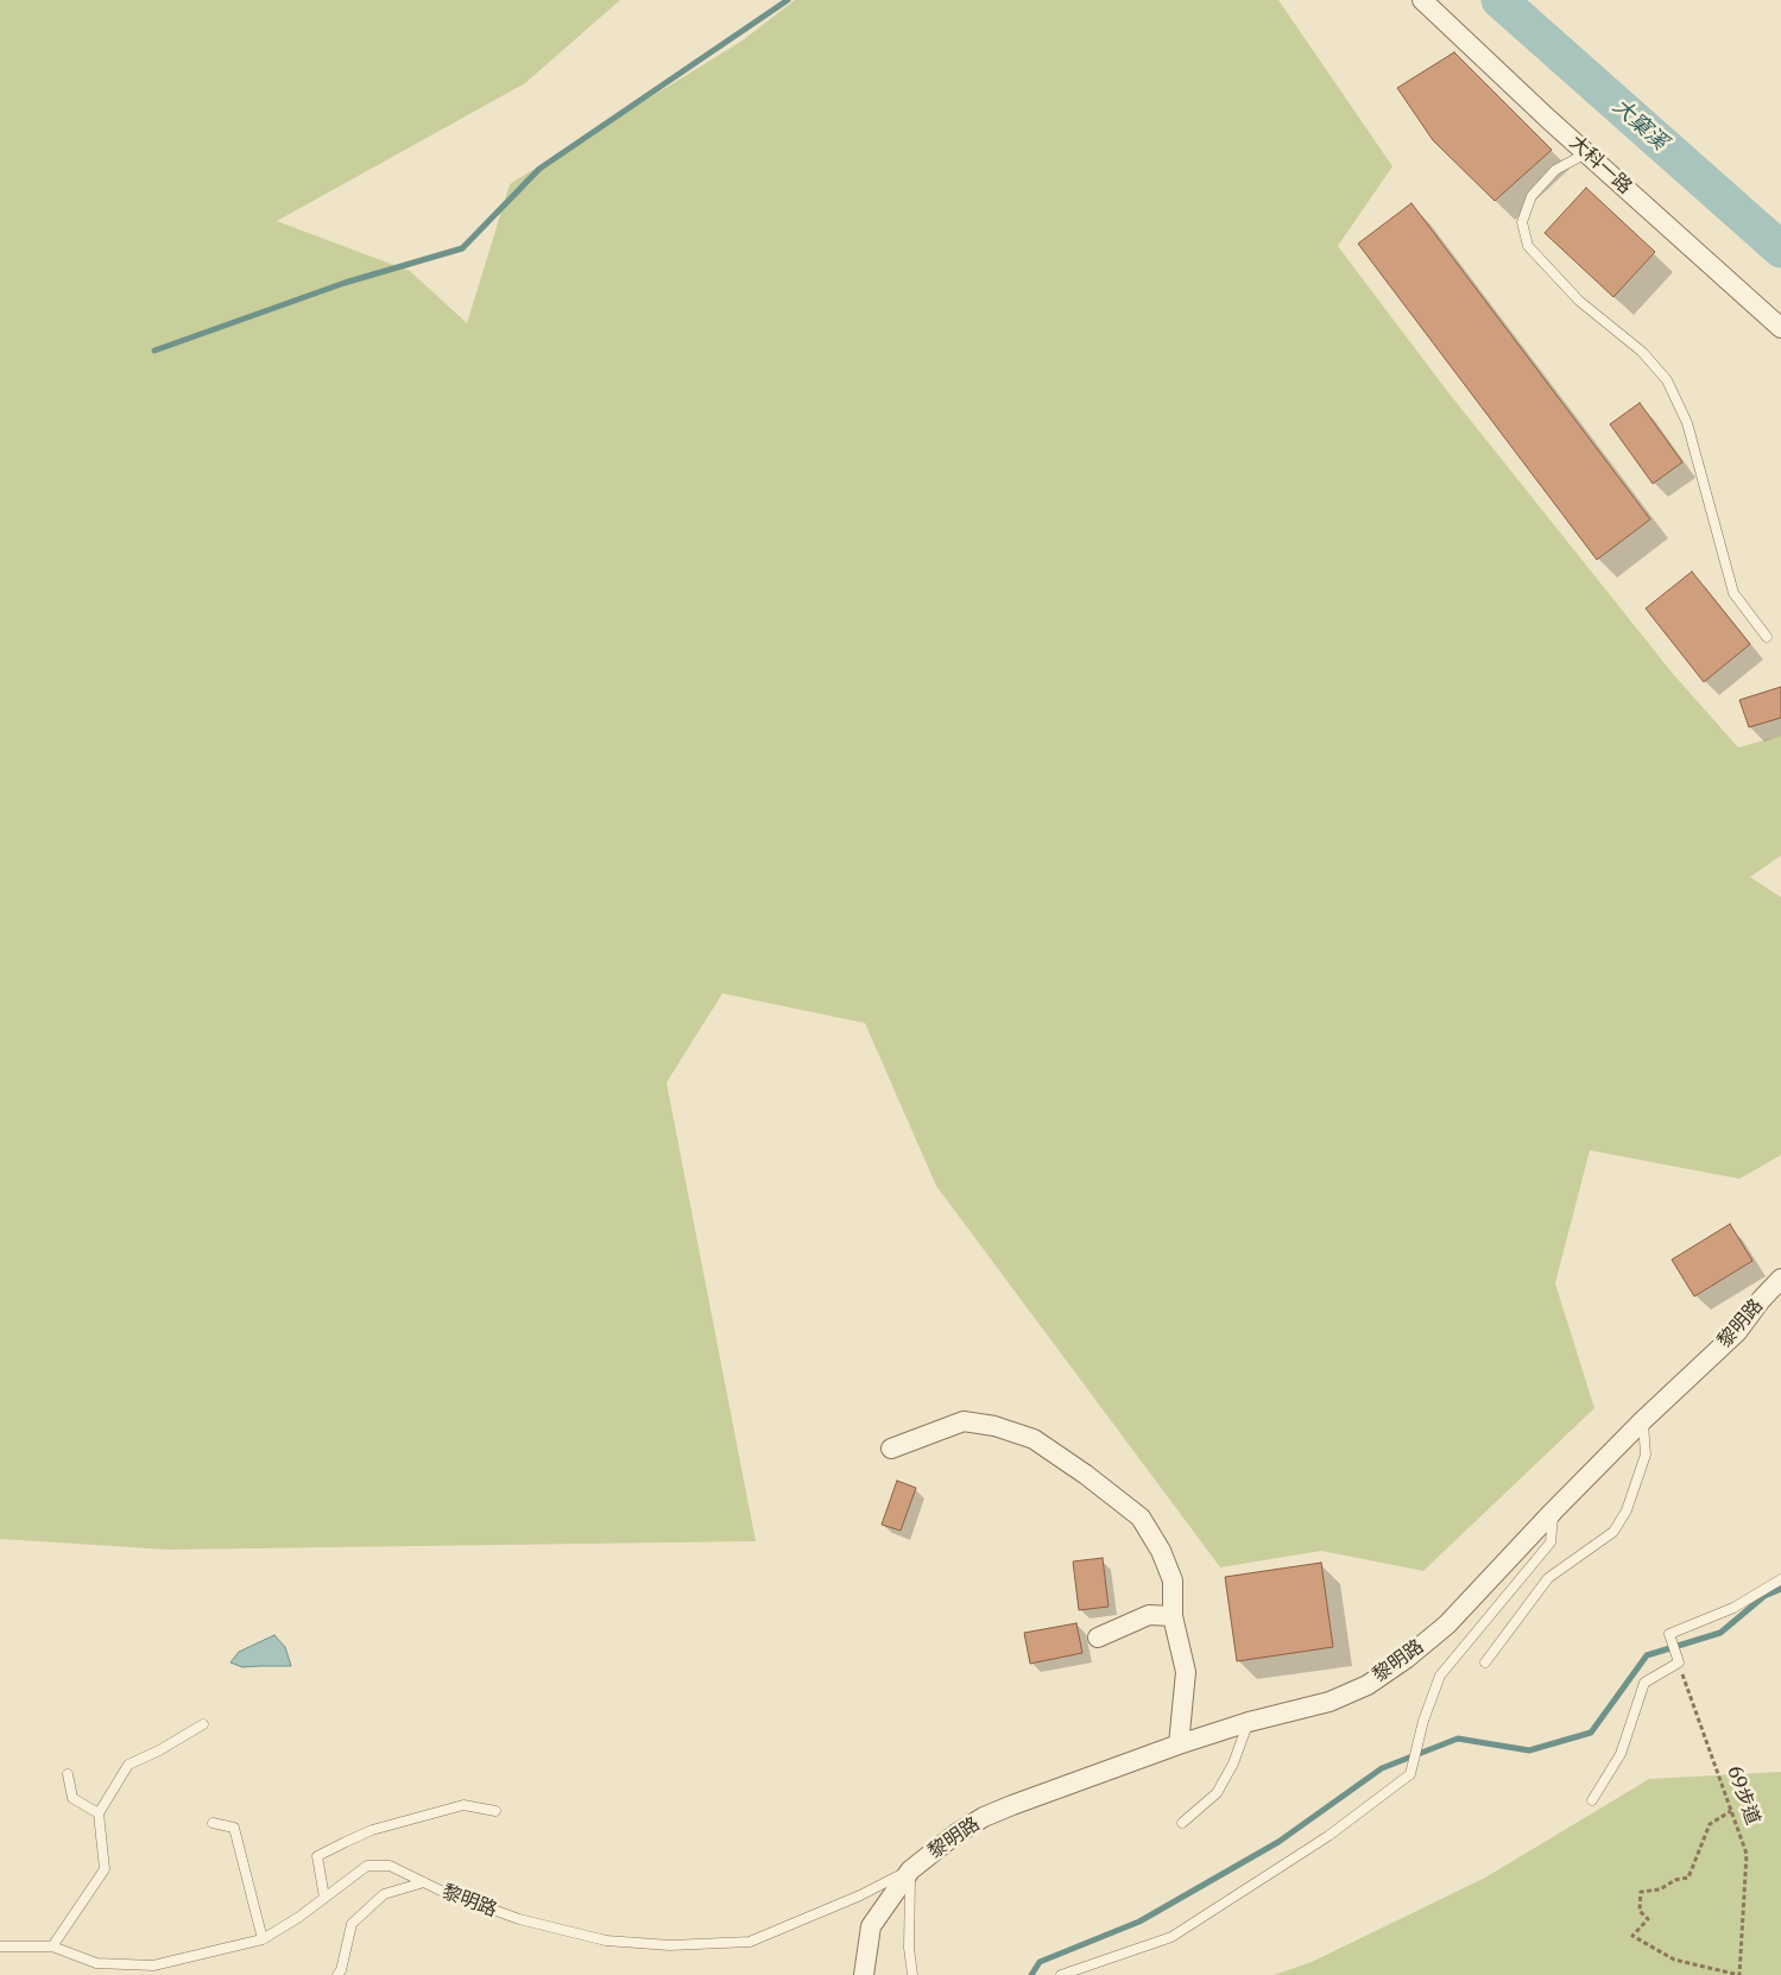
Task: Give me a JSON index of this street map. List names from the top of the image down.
{
  "streets": {
    "street": ["大科一路", "黎明路"],
    "path": ["69步道"]
  },
  "water": ["大窠溪"]
}
